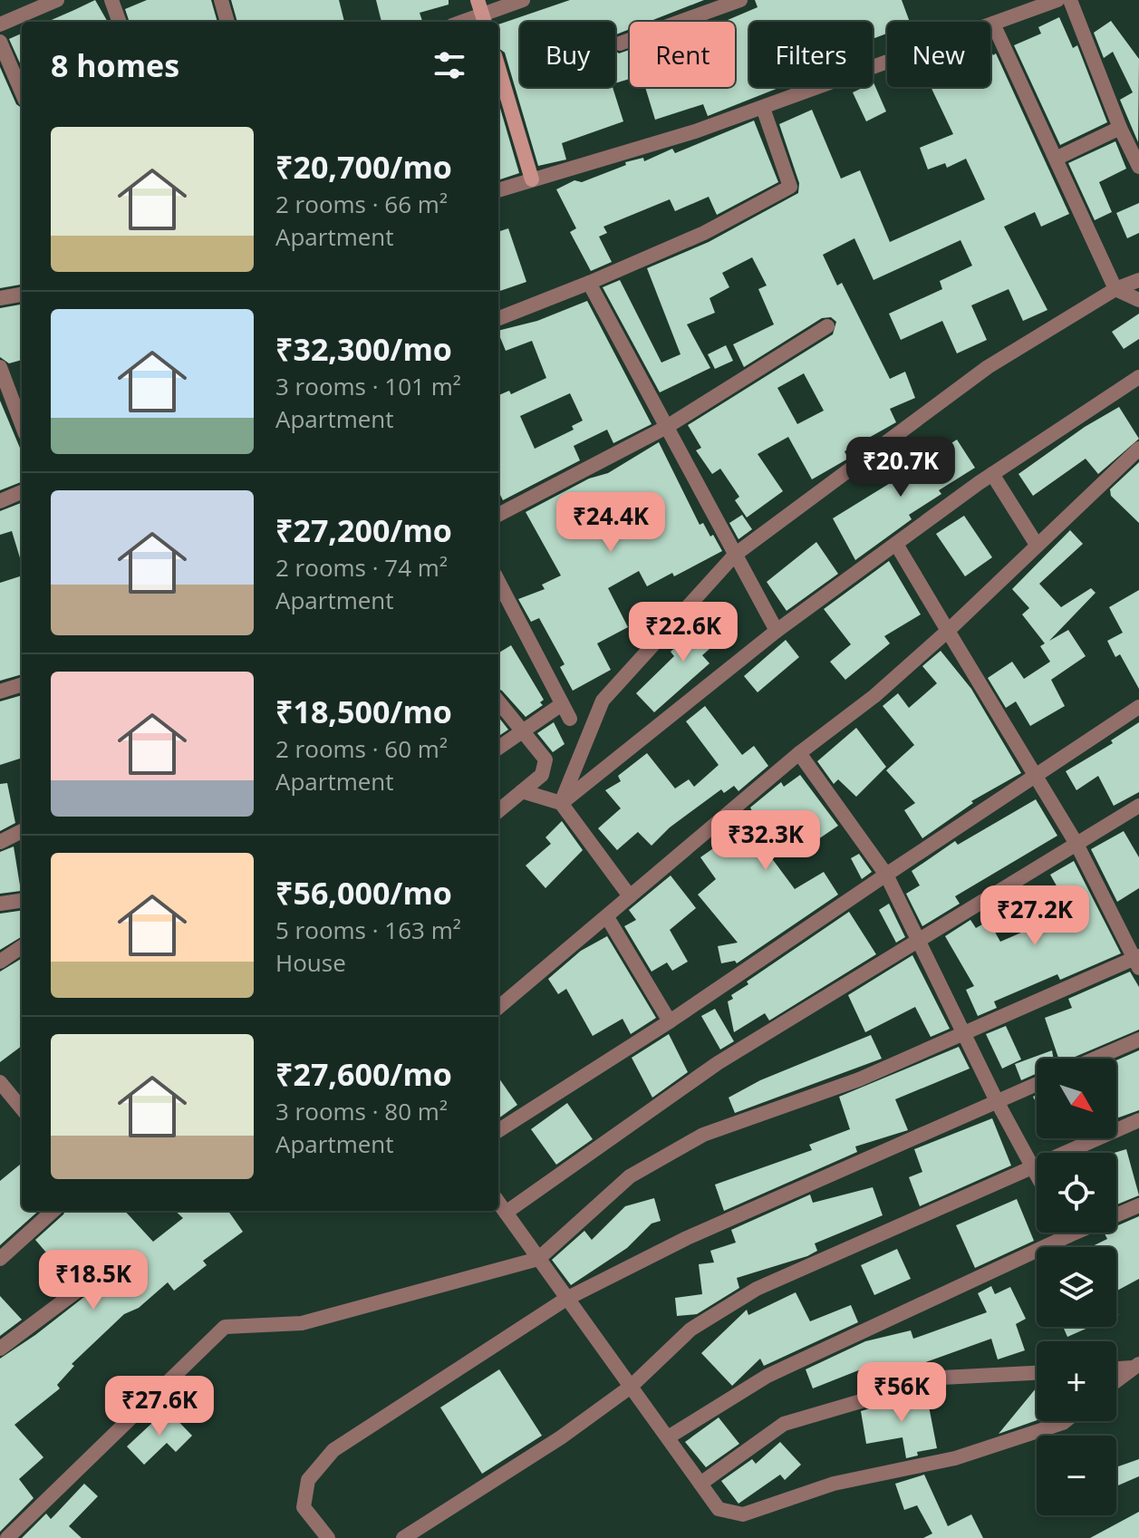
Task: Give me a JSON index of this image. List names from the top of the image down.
{
  "north": "bottom right",
  "page": {
    "chip": [
      "Buy",
      "Rent",
      "Filters",
      "New"
    ],
    "heading": "8 homes",
    "list": [
      {
        "name": "₹20,700/mo",
        "note": "2 rooms · 66 m² · Apartment"
      },
      {
        "name": "₹32,300/mo",
        "note": "3 rooms · 101 m² · Apartment"
      },
      {
        "name": "₹27,200/mo",
        "note": "2 rooms · 74 m² · Apartment"
      },
      {
        "name": "₹18,500/mo",
        "note": "2 rooms · 60 m² · Apartment"
      },
      {
        "name": "₹56,000/mo",
        "note": "5 rooms · 163 m² · House"
      },
      {
        "name": "₹27,600/mo",
        "note": "3 rooms · 80 m² · Apartment"
      }
    ],
    "price": [
      "₹20.7K",
      "₹24.4K",
      "₹22.6K",
      "₹32.3K",
      "₹27.2K",
      "₹18.5K",
      "₹56K",
      "₹27.6K"
    ],
    "map_buttons": ["+", "−"]
  }
}
